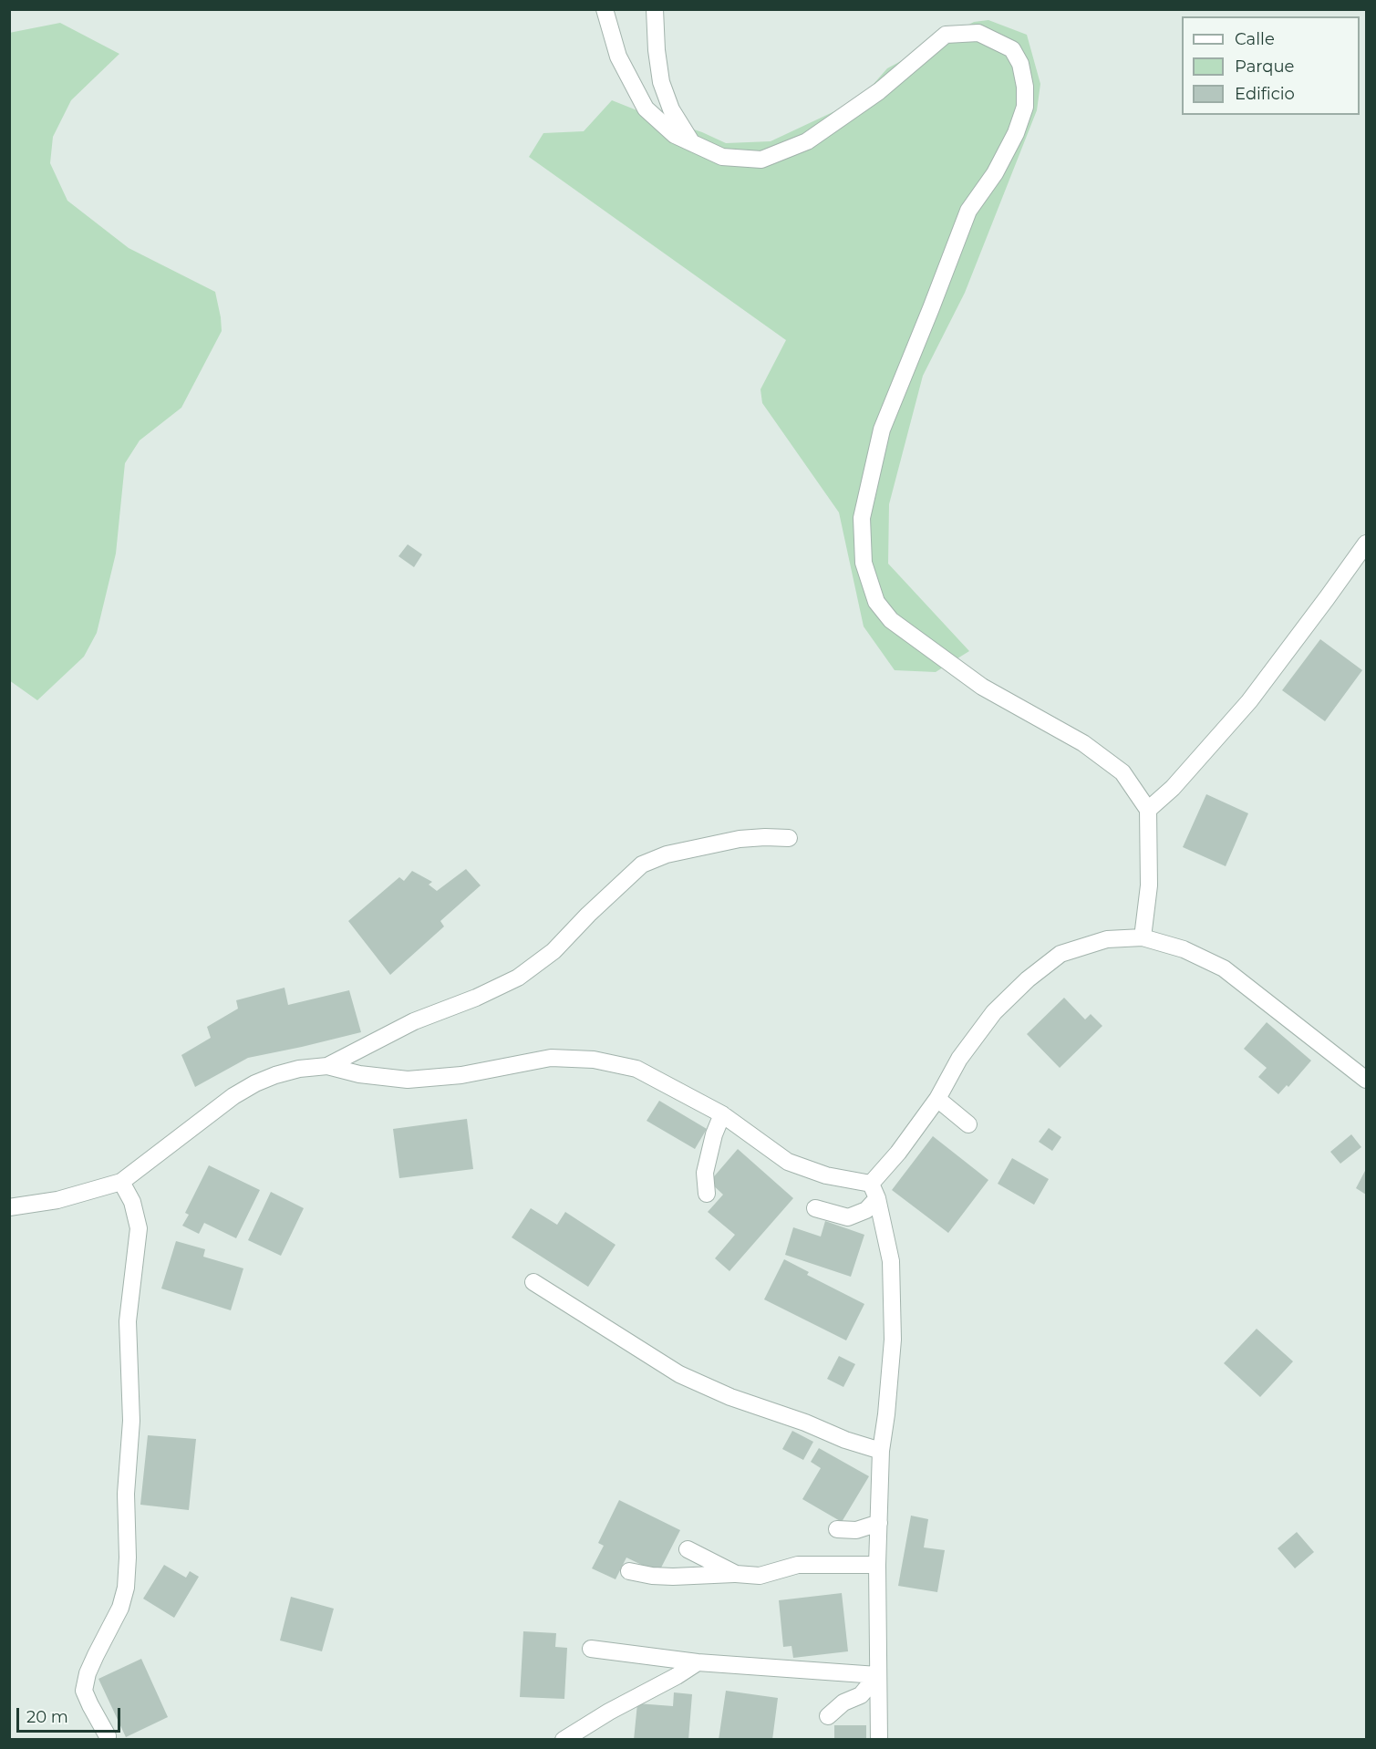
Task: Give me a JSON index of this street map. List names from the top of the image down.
{
  "legend": ["Calle", "Parque", "Edificio"],
  "scale_bar": "20 m"
}
